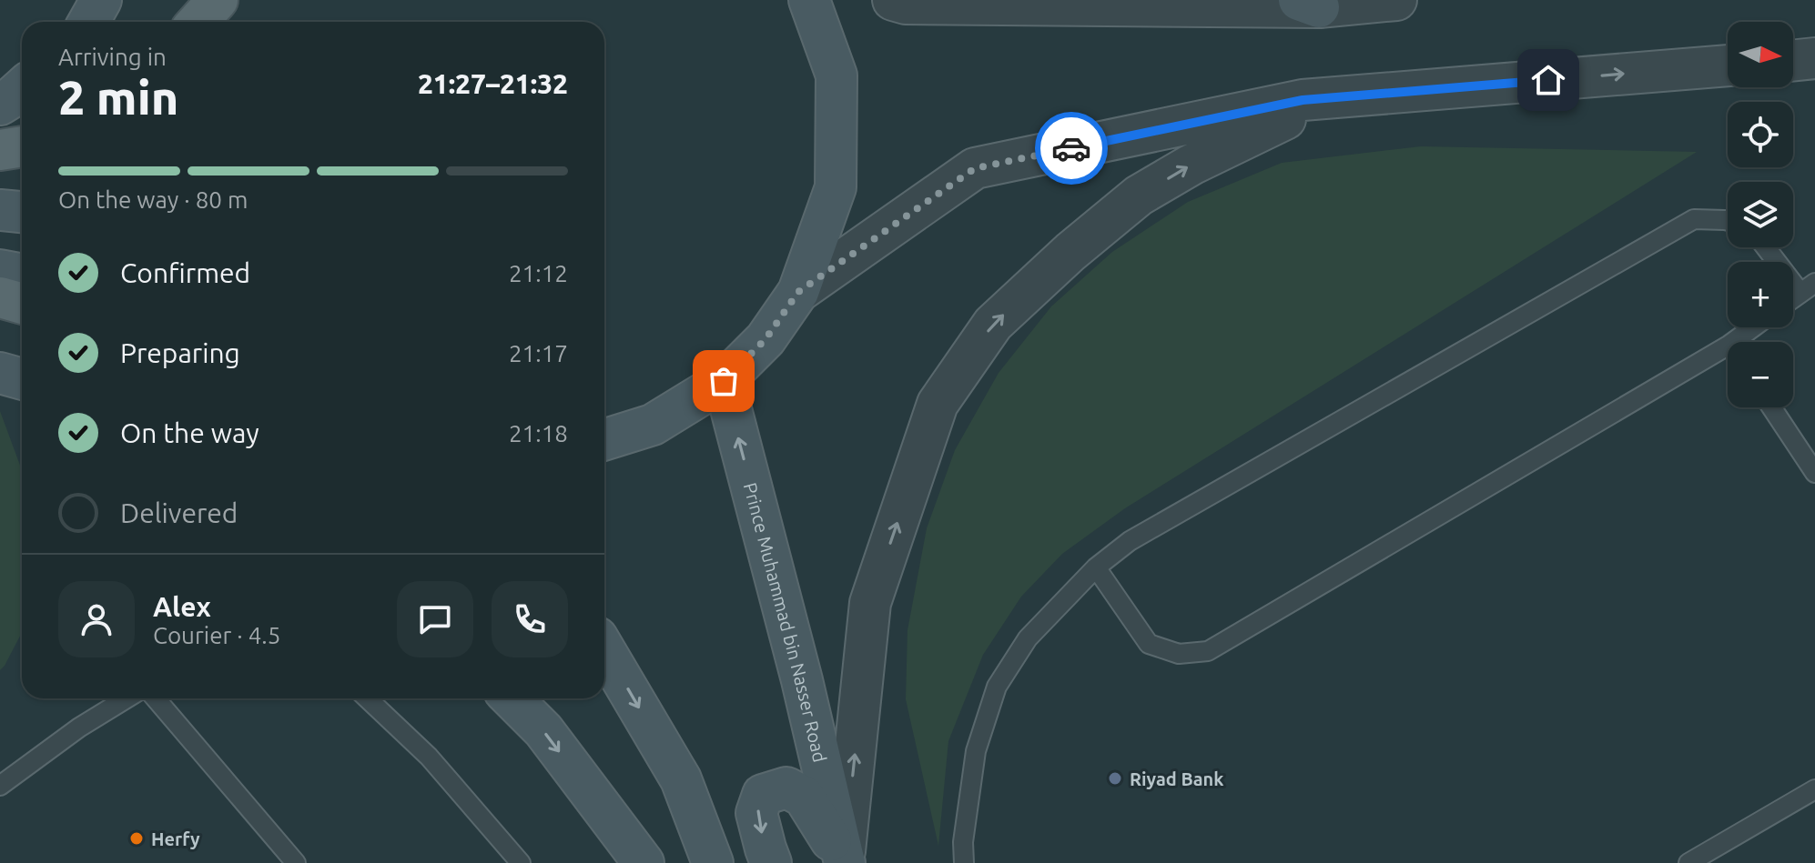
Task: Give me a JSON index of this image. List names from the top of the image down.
{
  "streets": {
    "main road": ["Prince Muhammad bin Nasser Road"]
  },
  "places": ["Riyad Bank", "Herfy"],
  "north": "right",
  "page": {
    "map_buttons": ["+", "−"],
    "heading": ["2 min", "Arriving in", "21:27–21:32"],
    "panel": ["Alex", "Courier · 4.5"],
    "bar": "On the way · 80 m",
    "list": [
      ["Confirmed", "21:12"],
      ["Preparing", "21:17"],
      ["On the way", "21:18"],
      "Delivered"
    ]
  }
}
